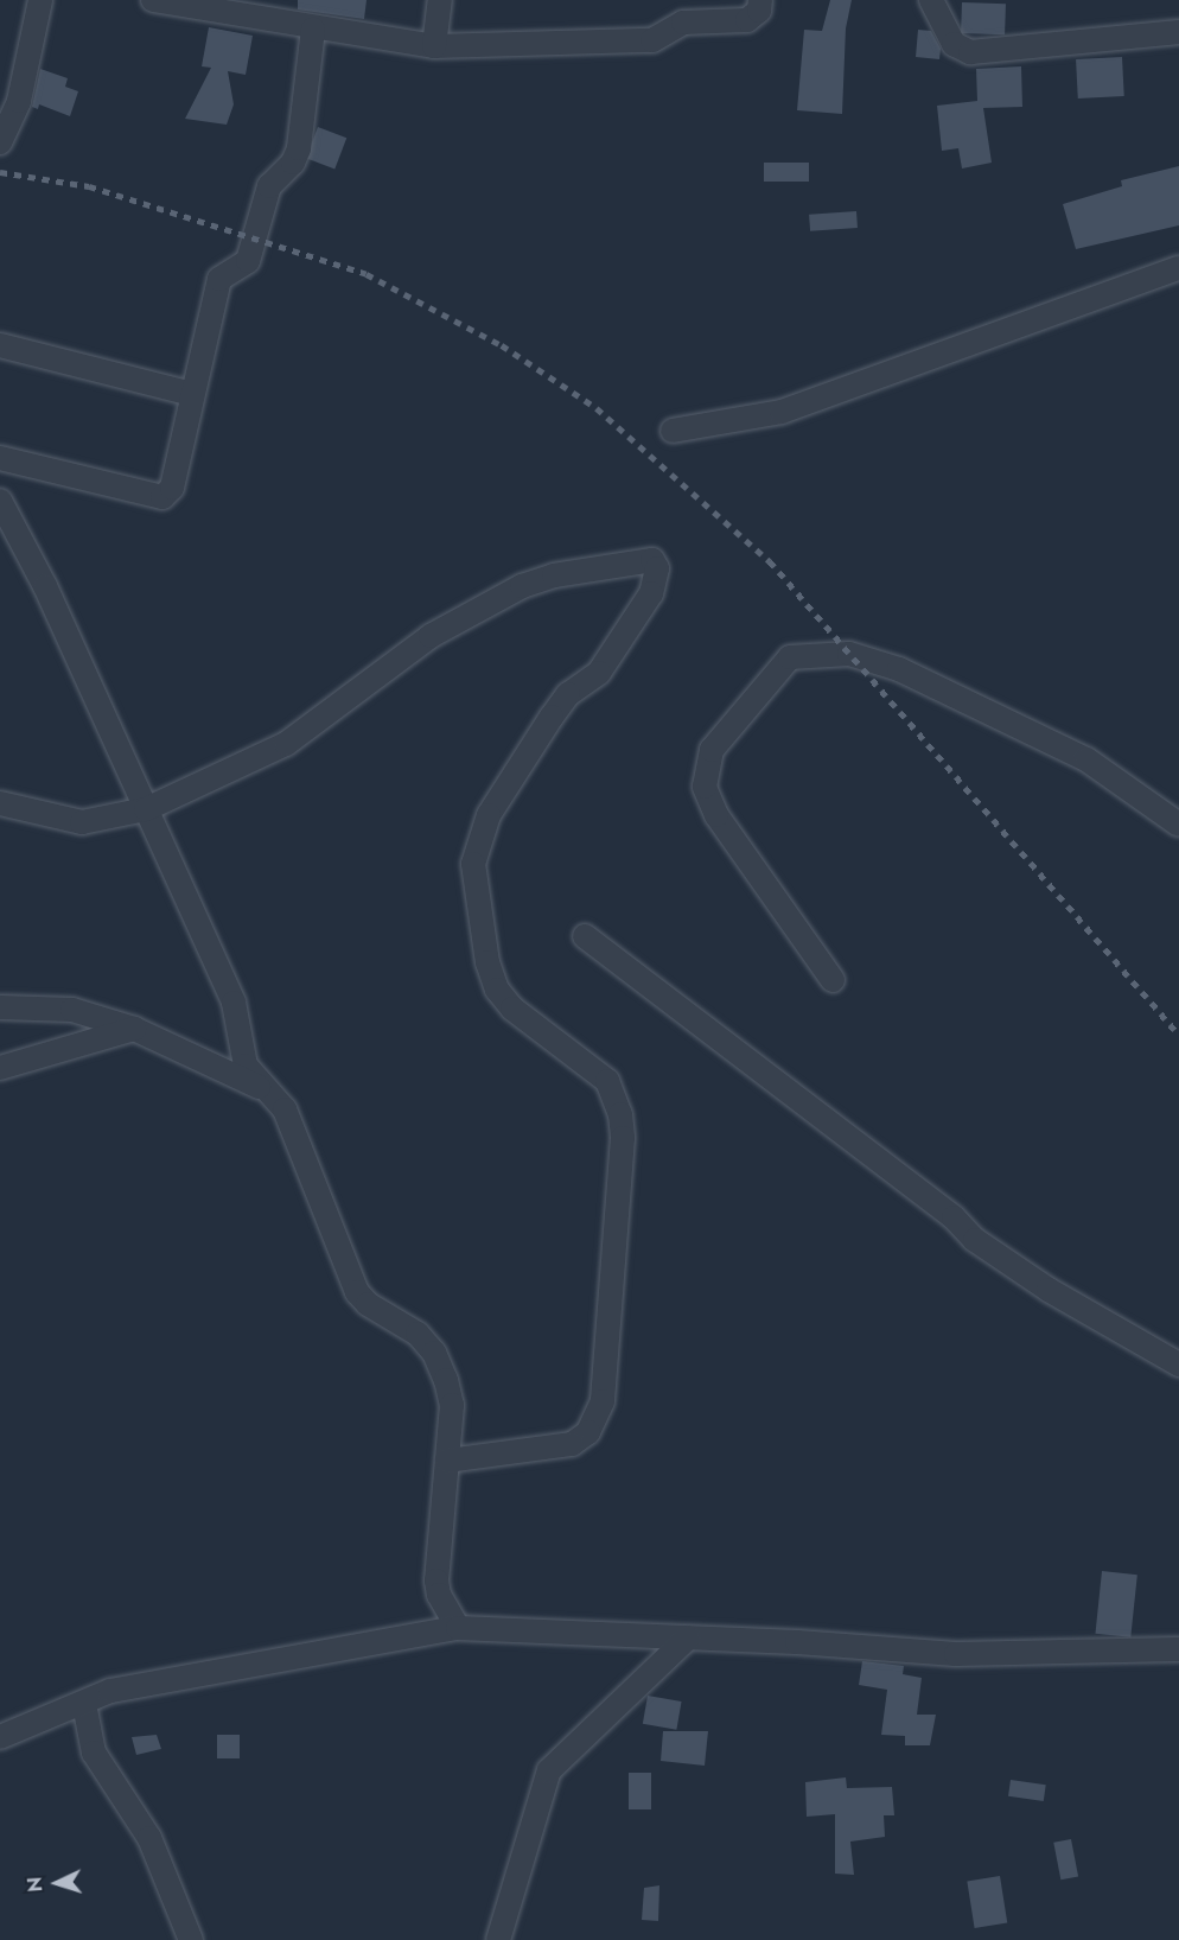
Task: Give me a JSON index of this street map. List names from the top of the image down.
{
  "north": "left"
}
